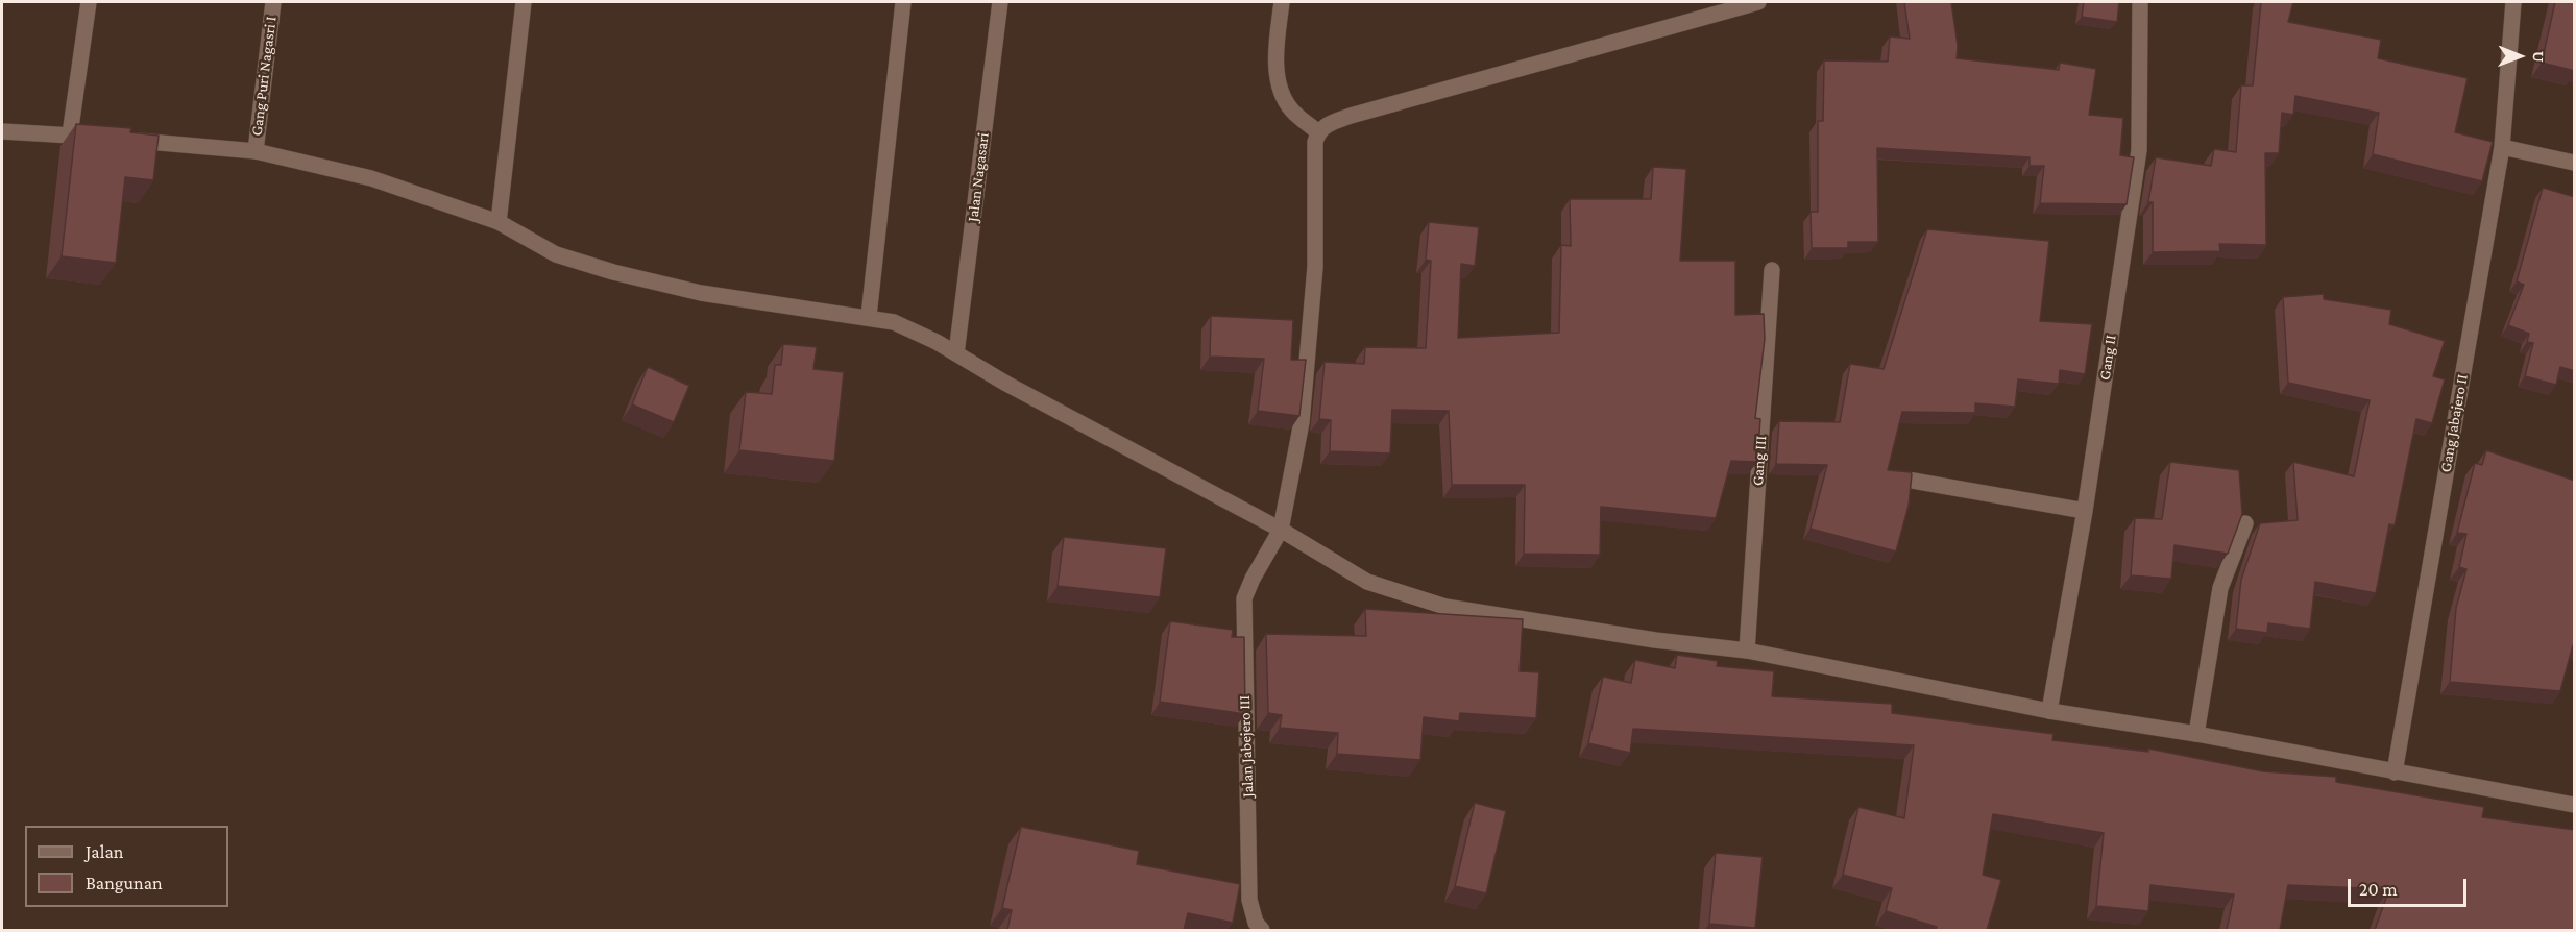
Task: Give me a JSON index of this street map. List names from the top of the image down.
{
  "streets": {
    "street": [
      "Gang Puri Nagasri I",
      "Jalan Nagasari",
      "Gang II",
      "Gang Jabajero II",
      "Gang III",
      "Jalan Jabejero III"
    ]
  },
  "legend": ["Jalan", "Bangunan"],
  "scale_bar": "20 m",
  "north": "right"
}
